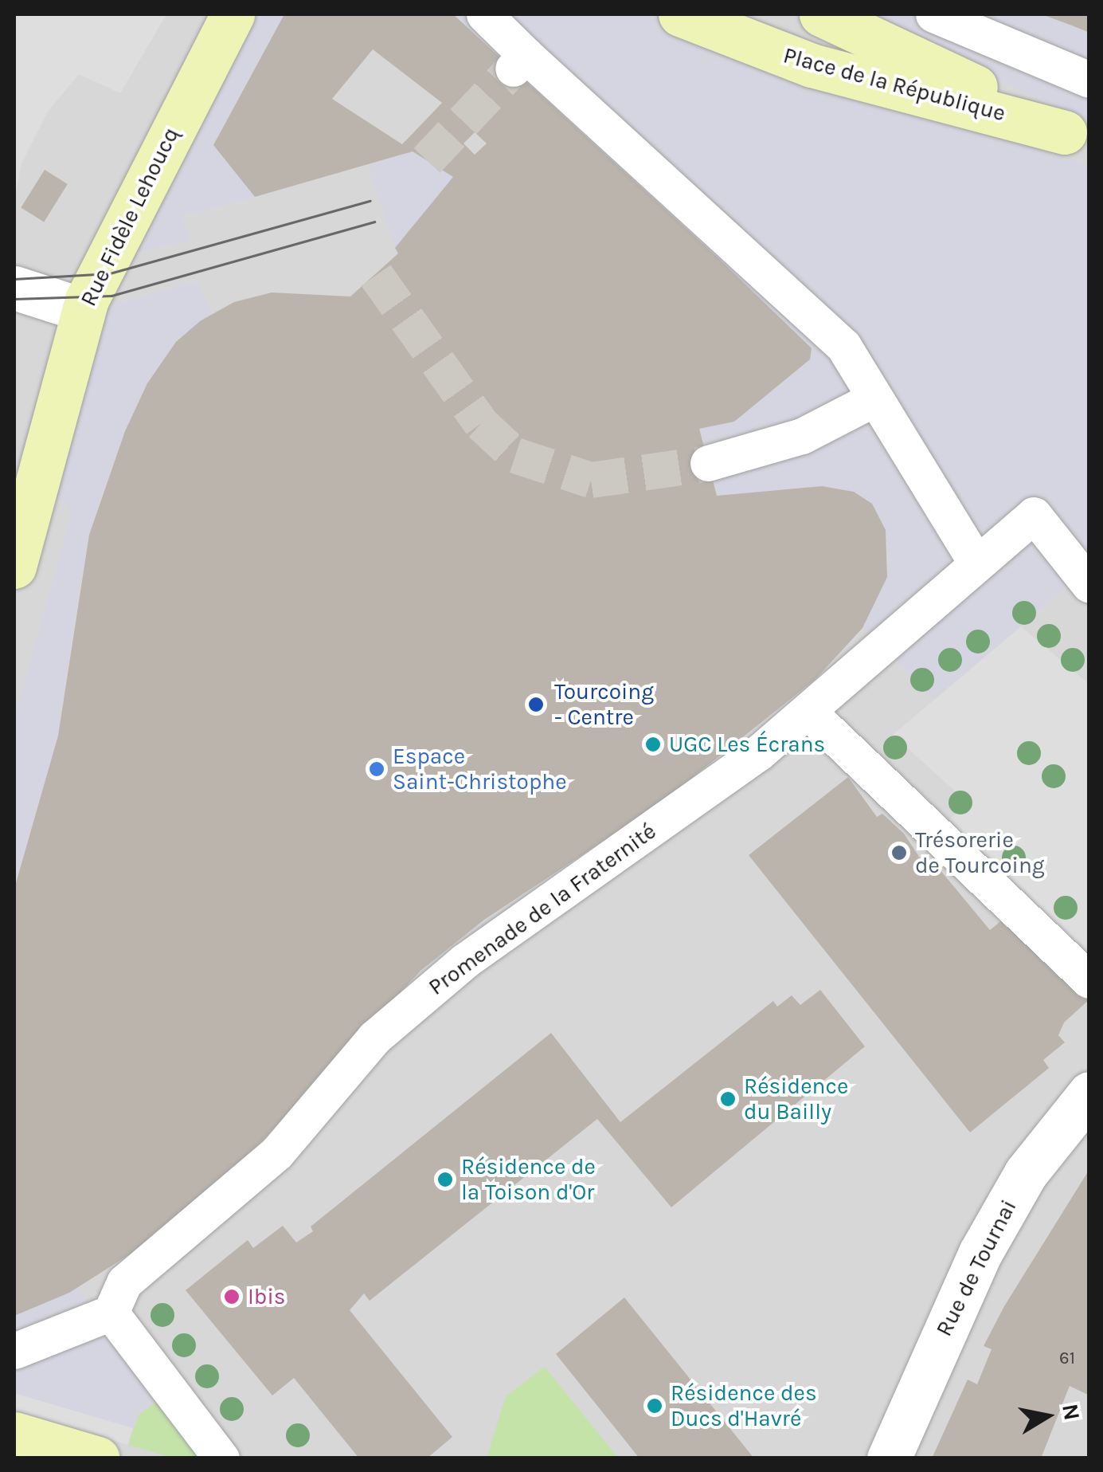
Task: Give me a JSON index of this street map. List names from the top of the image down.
{
  "streets": {
    "main road": ["Place de la République", "Rue Fidèle Lehoucq"],
    "street": ["Promenade de la Fraternité", "Rue de Tournai"]
  },
  "places": [
    "Tourcoing - Centre",
    "UGC Les Écrans",
    "Espace Saint-Christophe",
    "Trésorerie de Tourcoing",
    "Résidence du Bailly",
    "Résidence de la Toison d'Or",
    "Ibis",
    "Résidence des Ducs d'Havré"
  ],
  "house_numbers": ["61"],
  "north": "right"
}
